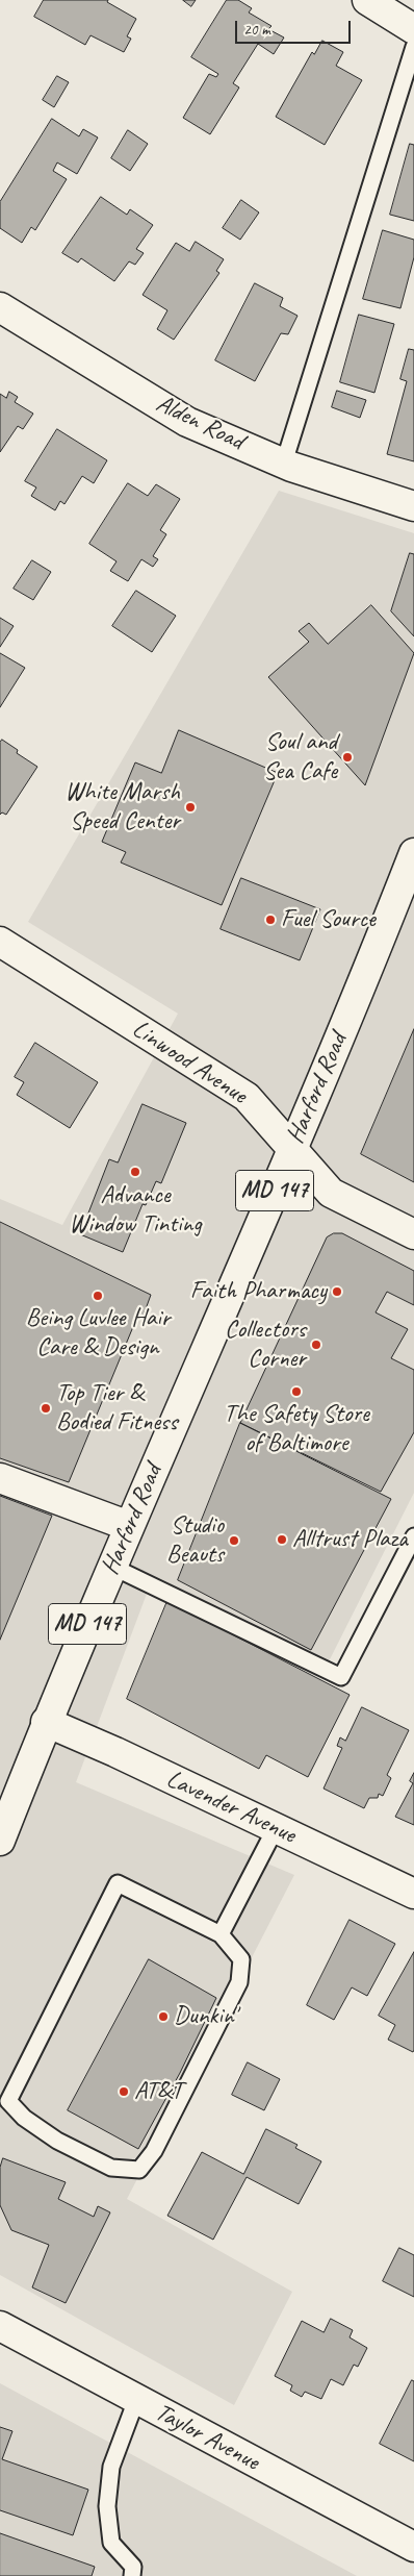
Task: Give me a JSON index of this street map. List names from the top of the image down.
{
  "streets": {
    "street": [
      "Alden Road",
      "Linwood Avenue",
      "Harford Road",
      "MD 147",
      "Lavender Avenue",
      "Taylor Avenue"
    ]
  },
  "crossings": [
    ["Linwood Avenue", "Harford Road"],
    ["Harford Road", "Lavender Avenue"]
  ],
  "places": [
    "Soul and Sea Cafe",
    "White Marsh Speed Center",
    "Fuel Source",
    "Advance Window Tinting",
    "Faith Pharmacy",
    "Being Luvlee Hair Care & Design",
    "Collectors Corner",
    "The Safety Store of Baltimore",
    "Top Tier & Bodied Fitness",
    "Alltrust Plaza",
    "Studio Beauts",
    "Dunkin'",
    "AT&T"
  ],
  "scale_bar": "20 m"
}
